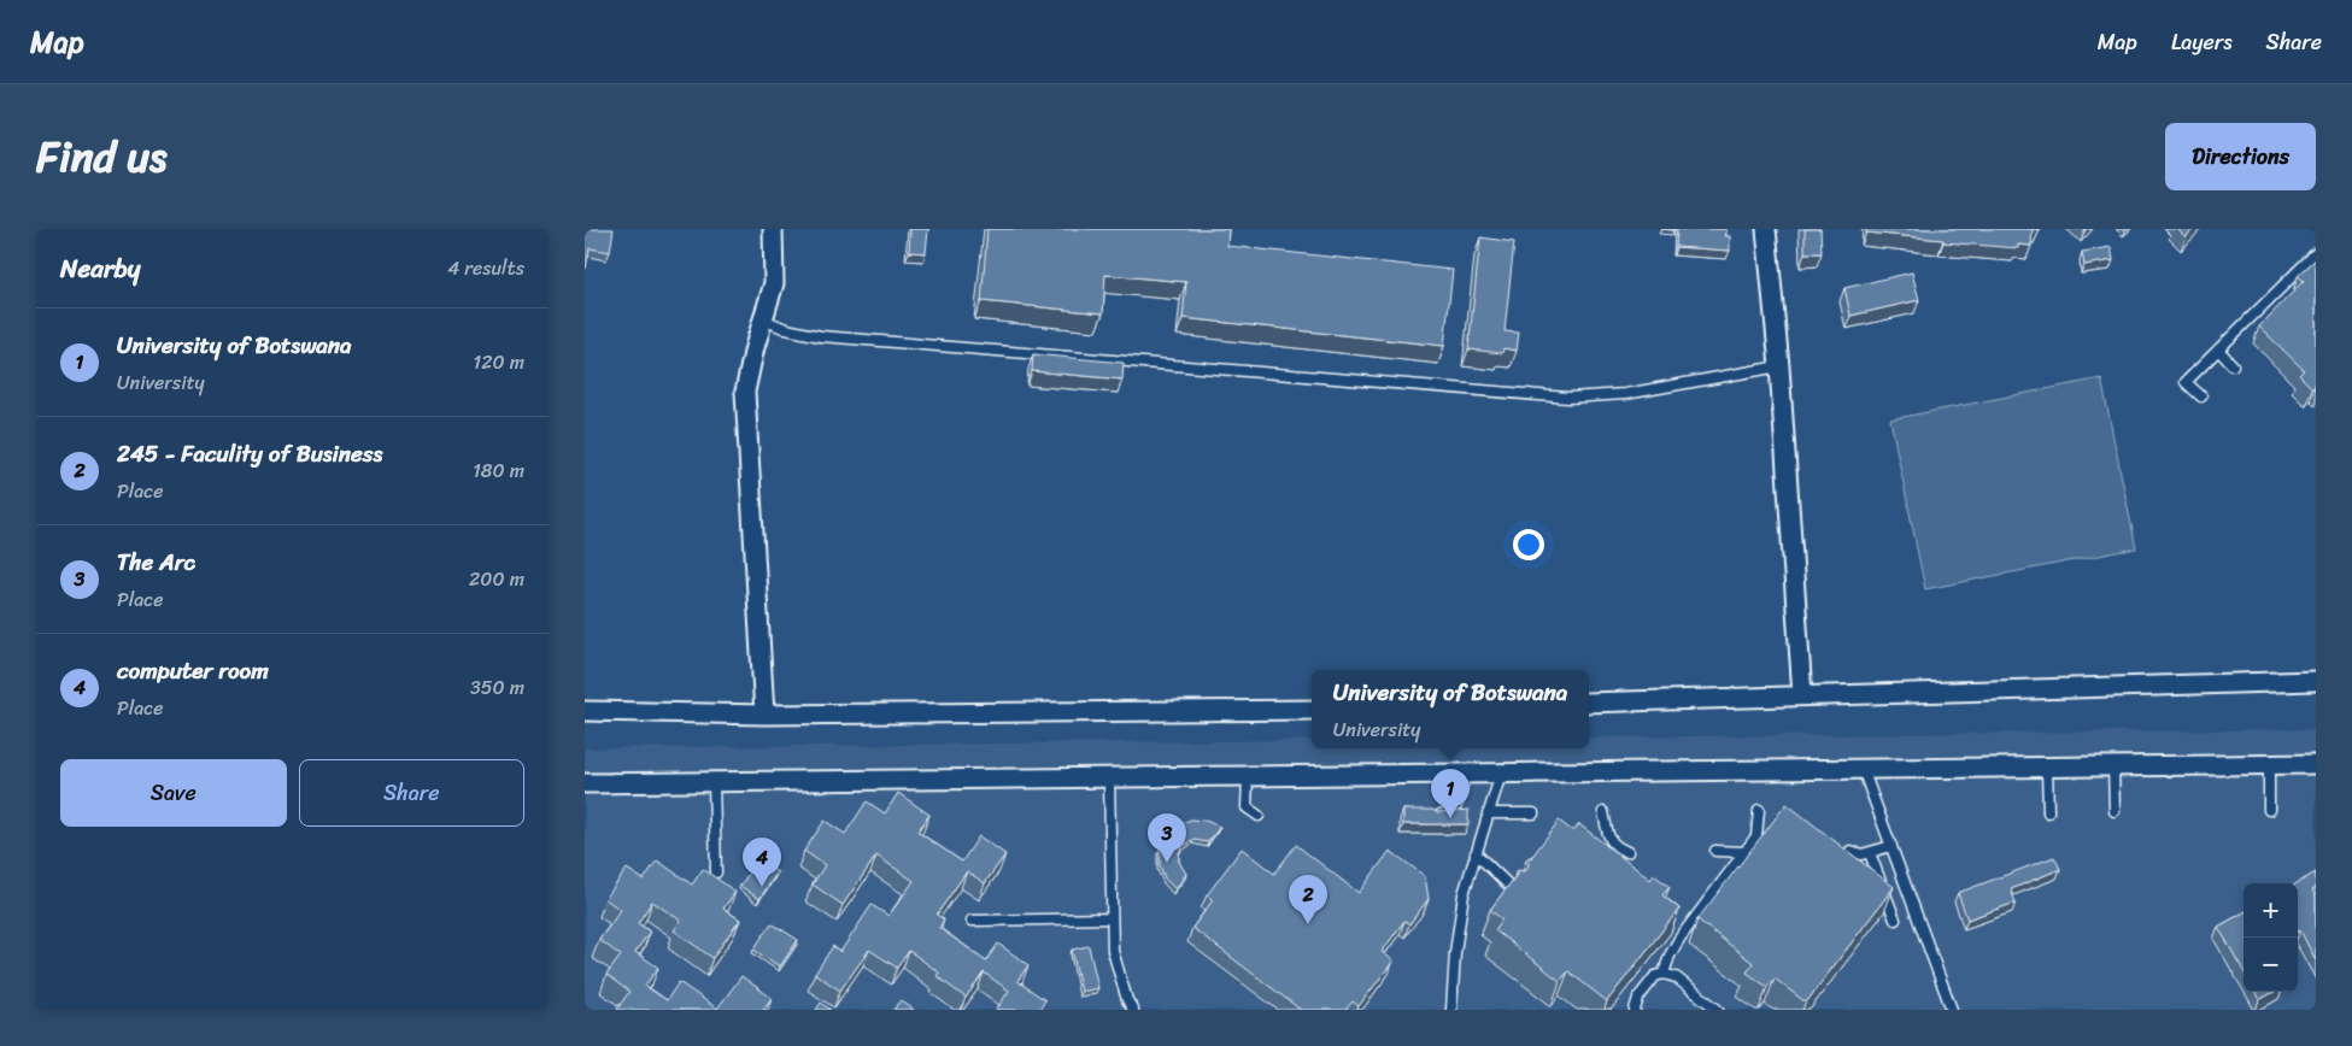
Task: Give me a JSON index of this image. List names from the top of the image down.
{
  "page": {
    "header": "Map",
    "nav": ["Map", "Layers", "Share"],
    "title": "Find us",
    "buttons": [
      "Directions",
      ["Save", "Share"]
    ],
    "heading": ["Nearby", "4 results"],
    "list": [
      {
        "mark": "1",
        "name": "University of Botswana",
        "note": "University",
        "value": "120 m"
      },
      {
        "mark": "2",
        "name": "245 - Faculity of Business",
        "note": "Place",
        "value": "180 m"
      },
      {
        "mark": "3",
        "name": "The Arc",
        "note": "Place",
        "value": "200 m"
      },
      {
        "mark": "4",
        "name": "computer room",
        "note": "Place",
        "value": "350 m"
      }
    ],
    "popup": ["University of Botswana", "University"],
    "pins": [
      "1",
      "3",
      "4",
      "2"
    ],
    "map_buttons": ["+", "−"]
  }
}
